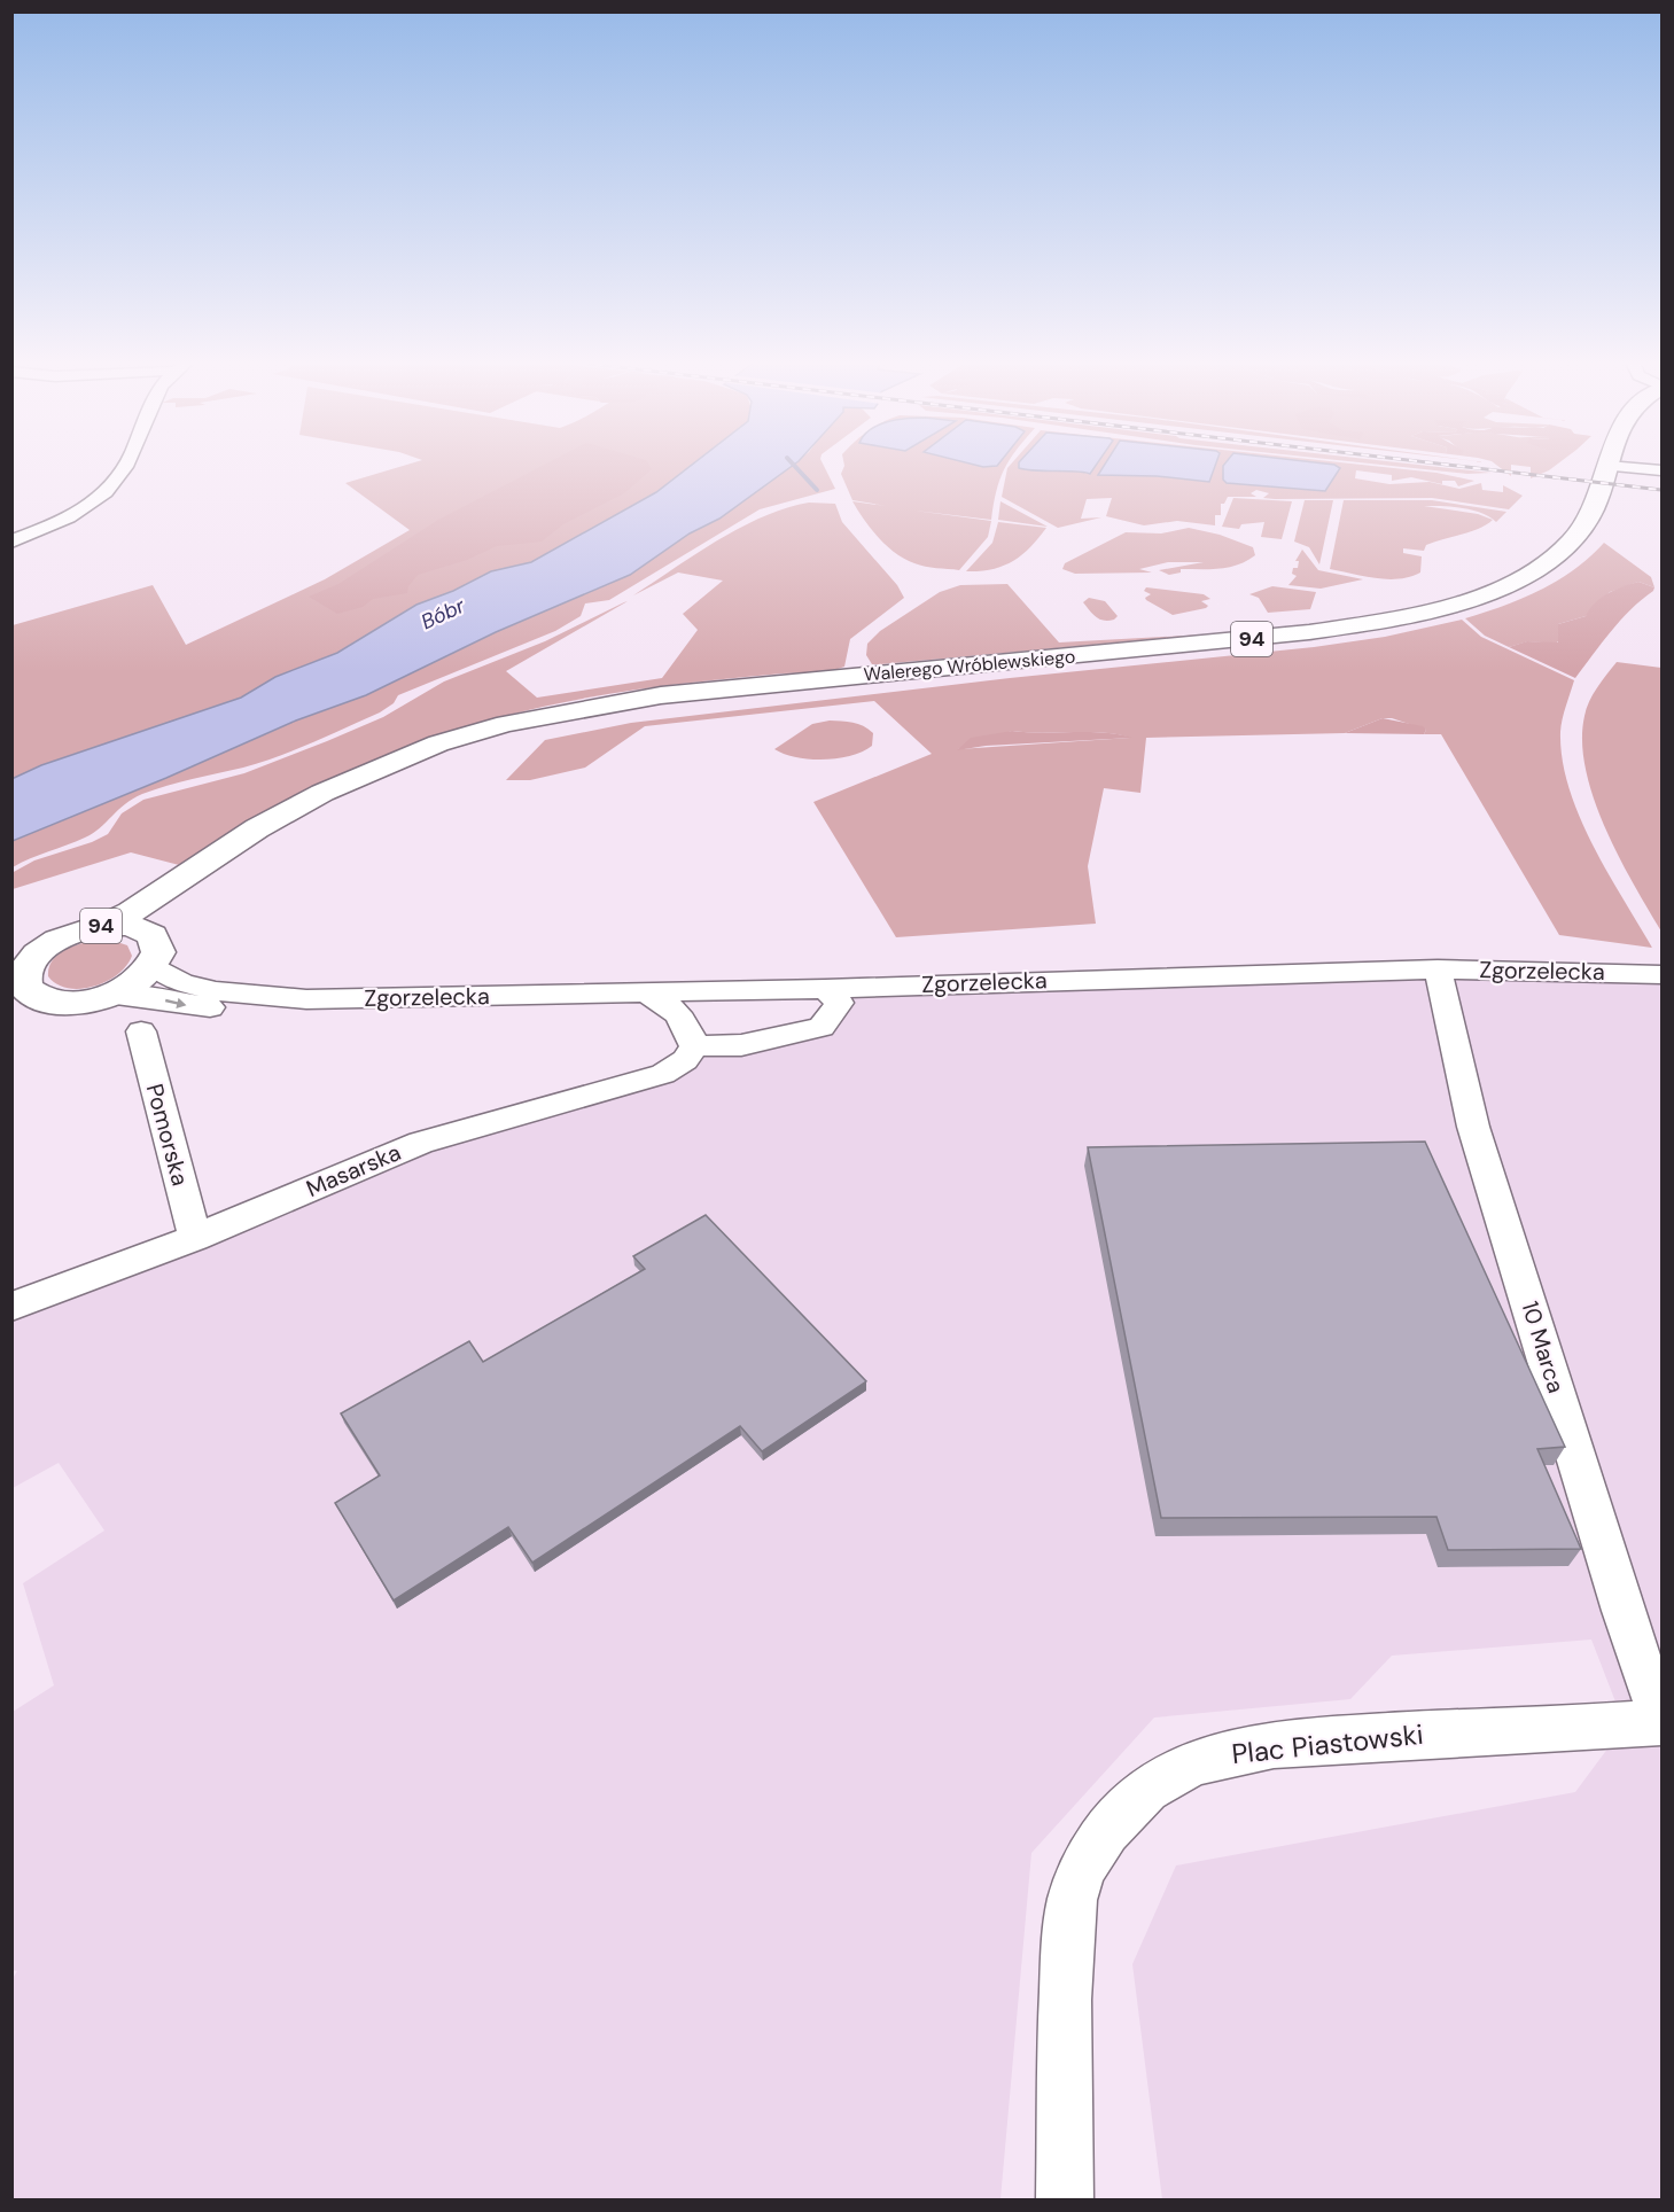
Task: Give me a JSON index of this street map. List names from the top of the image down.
{
  "streets": {
    "main road": ["94", "Walerego Wróblewskiego"],
    "street": [
      "Zgorzelecka",
      "Pomorska",
      "Masarska",
      "10 Marca",
      "Plac Piastowski"
    ]
  },
  "crossings": [
    ["94", "Walerego Wróblewskiego"],
    ["94", "Zgorzelecka"],
    ["Walerego Wróblewskiego", "Zgorzelecka"],
    ["Zgorzelecka", "10 Marca"],
    ["Pomorska", "Masarska"],
    ["10 Marca", "Plac Piastowski"]
  ],
  "water": ["Bóbr"]
}
